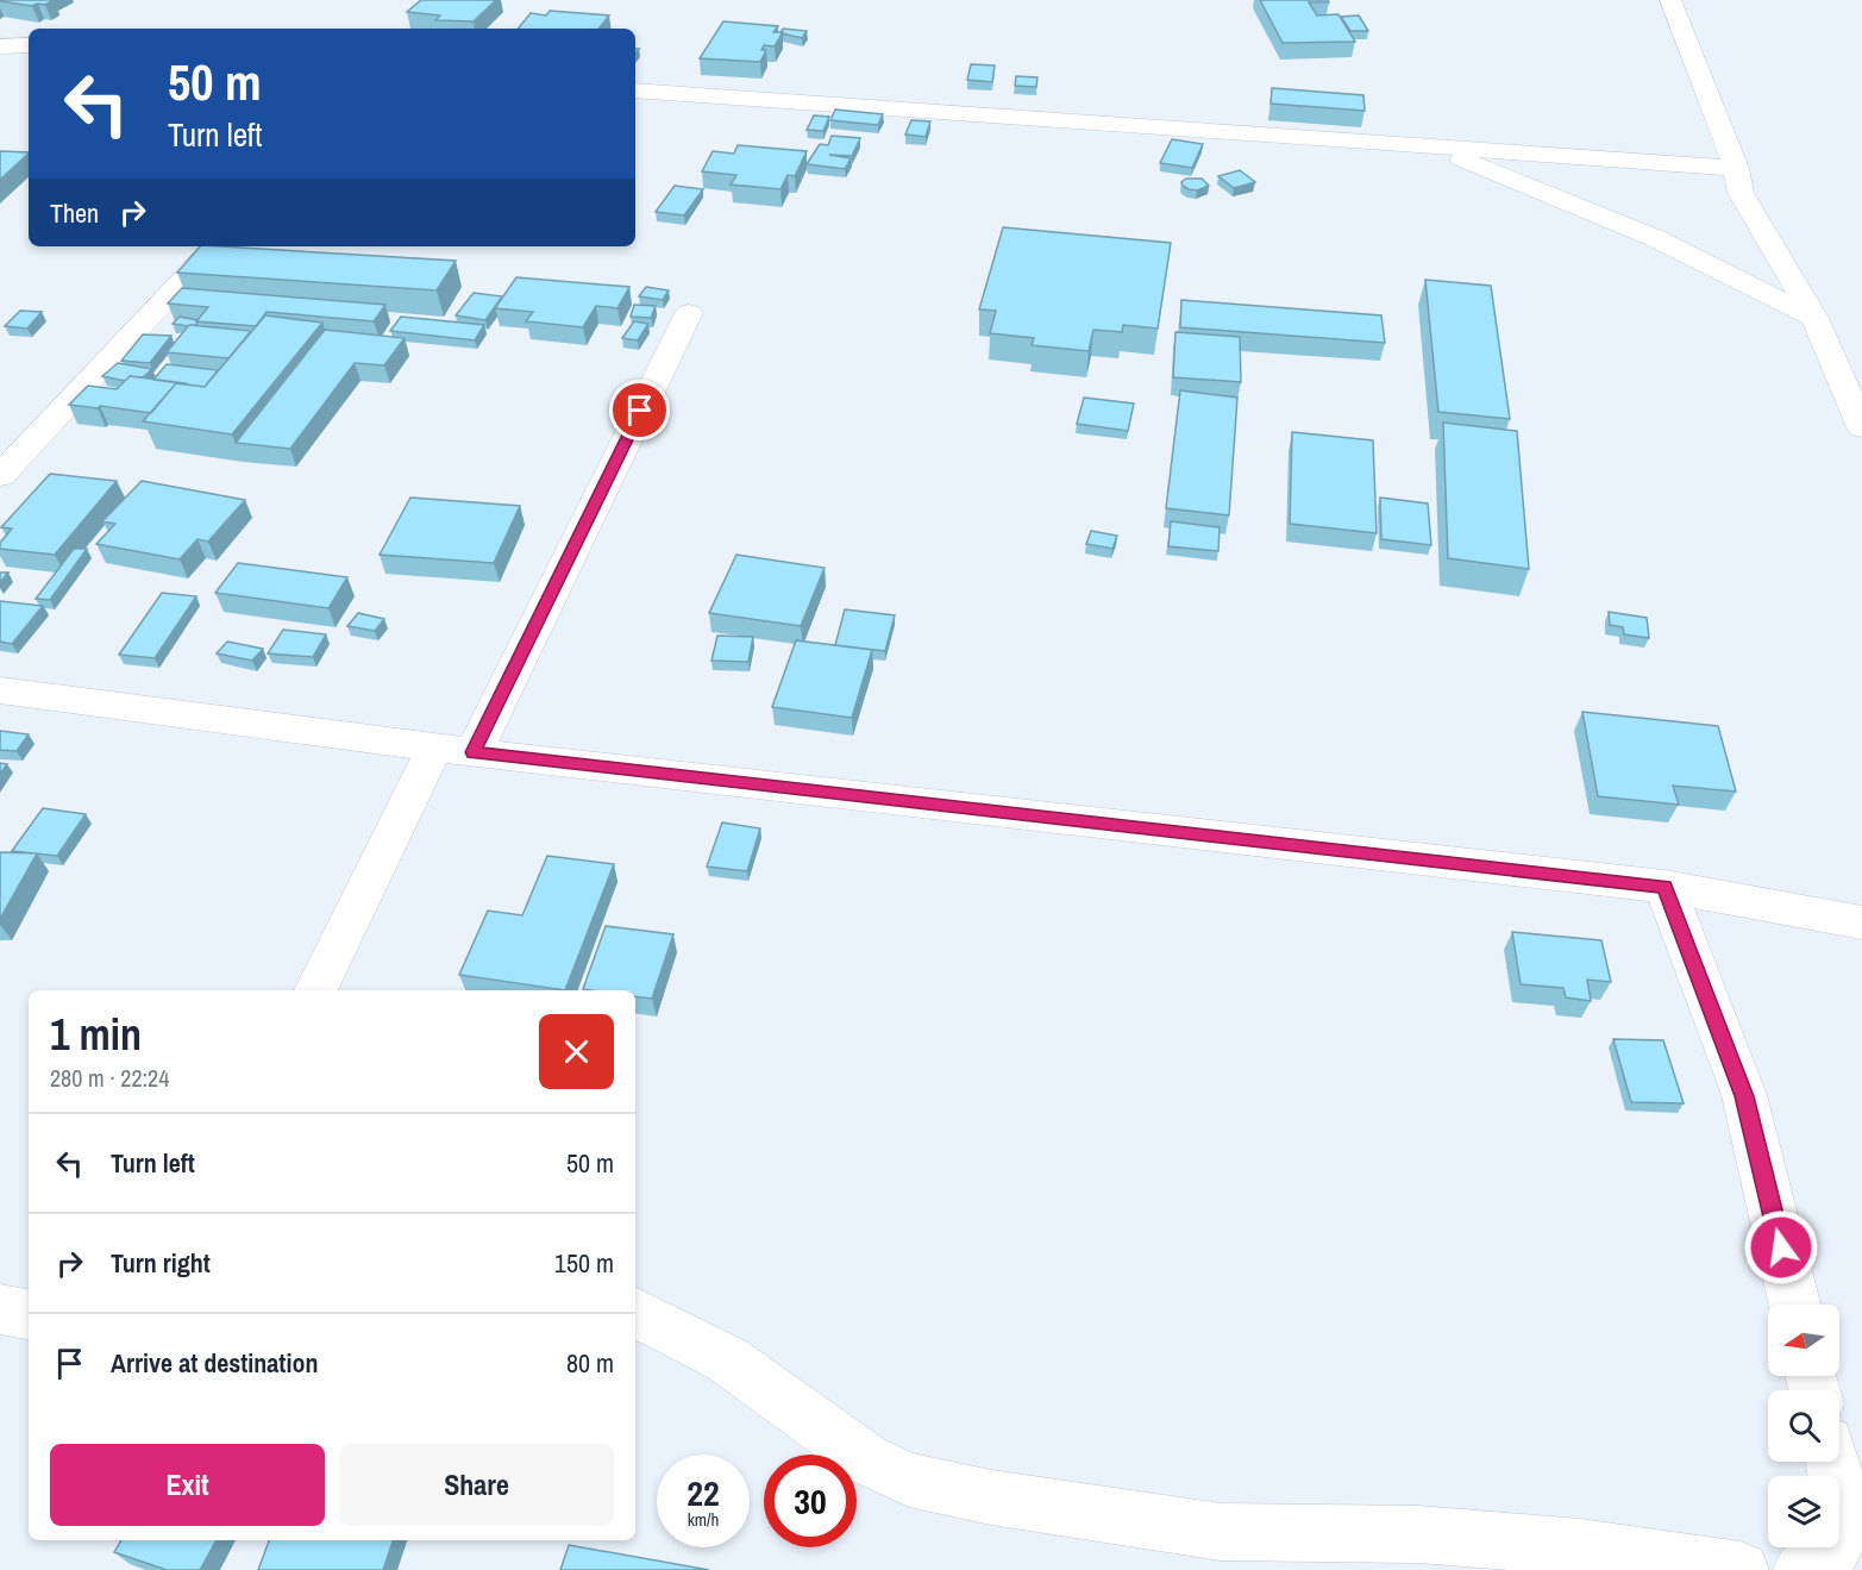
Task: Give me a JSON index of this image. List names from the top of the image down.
{
  "north": "left",
  "page": {
    "turn": ["50 m", "Turn left"],
    "then": "Then",
    "heading": ["1 min", "280 m · 22:24"],
    "list": [
      {
        "name": "Turn left",
        "value": "50 m"
      },
      {
        "name": "Turn right",
        "value": "150 m"
      },
      {
        "name": "Arrive at destination",
        "value": "80 m"
      }
    ],
    "buttons": ["Exit", "Share"],
    "speed": "22 km/h",
    "limit": "30"
  }
}
